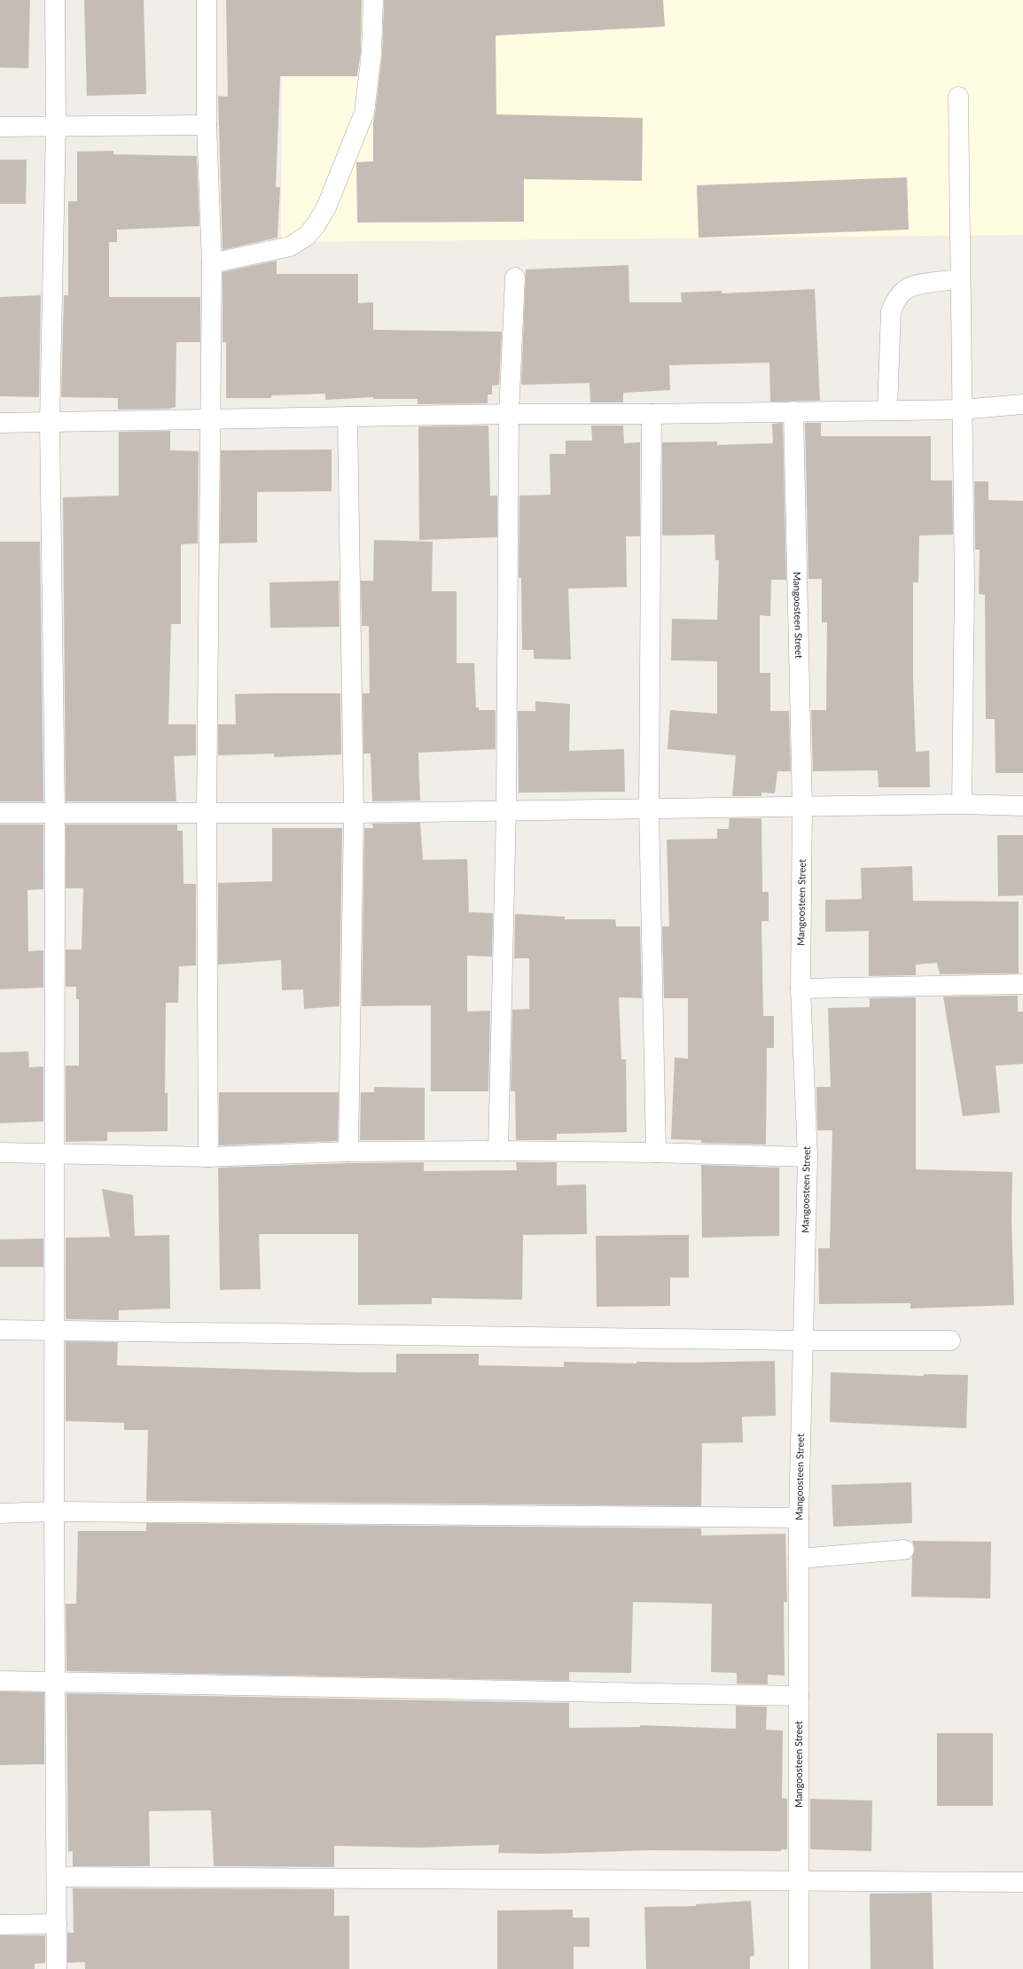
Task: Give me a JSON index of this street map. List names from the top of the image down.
{
  "streets": {
    "street": ["Mangoosteen Street"]
  }
}
